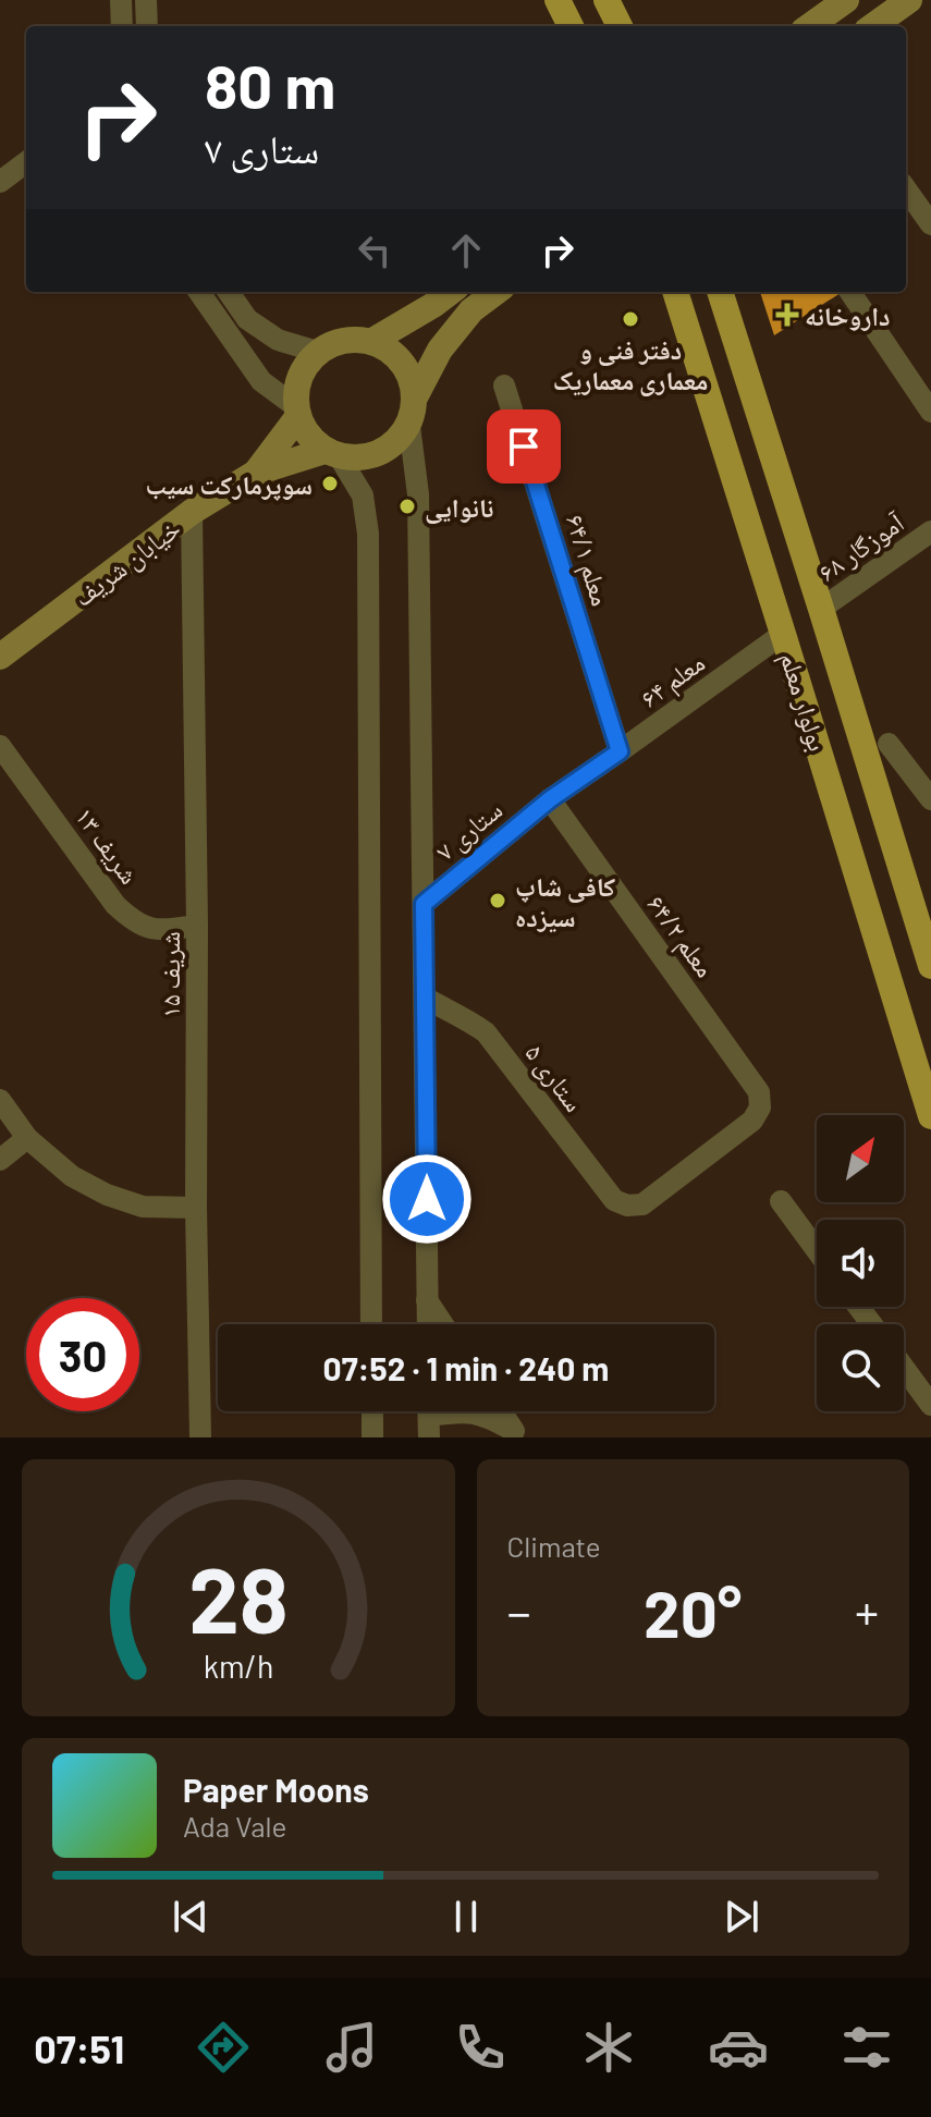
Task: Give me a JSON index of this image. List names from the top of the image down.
{
  "streets": {
    "main road": ["بولوار معلم"],
    "street": [
      "آموزگار ۶۸",
      "معلم ۶۴/۱",
      "خیابان شریف",
      "معلم ۶۴",
      "ستاری ۷",
      "شریف ۱۳",
      "معلم ۶۴/۲",
      "شریف ۱۵",
      "ستاری ۵"
    ]
  },
  "crossings": [
    ["آموزگار ۶۸", "بولوار معلم"],
    ["معلم ۶۴/۱", "معلم ۶۴"],
    ["خیابان شریف", "شریف ۱۵"],
    ["معلم ۶۴", "بولوار معلم"],
    ["معلم ۶۴", "ستاری ۷"],
    ["معلم ۶۴", "معلم ۶۴/۲"],
    ["ستاری ۷", "معلم ۶۴/۲"],
    ["شریف ۱۳", "شریف ۱۵"],
    ["معلم ۶۴/۲", "ستاری ۵"]
  ],
  "places": {
    "health": ["داروخانه"],
    "other": [
      "دفتر فنی و معماری معماریک",
      "سوپرمارکت سیب",
      "نانوایی",
      "کافی شاپ سیزده"
    ]
  },
  "north": "top right",
  "page": {
    "turn": ["80 m", "ستاری ۷"],
    "limit": "30",
    "trip": "07:52 · 1 min · 240 m",
    "tile": "Climate",
    "heat": ["−", "20°", "+"],
    "song": ["Paper Moons", "Ada Vale"],
    "tabs": "07:51",
    "gauge": ["28", "km/h"]
  }
}
